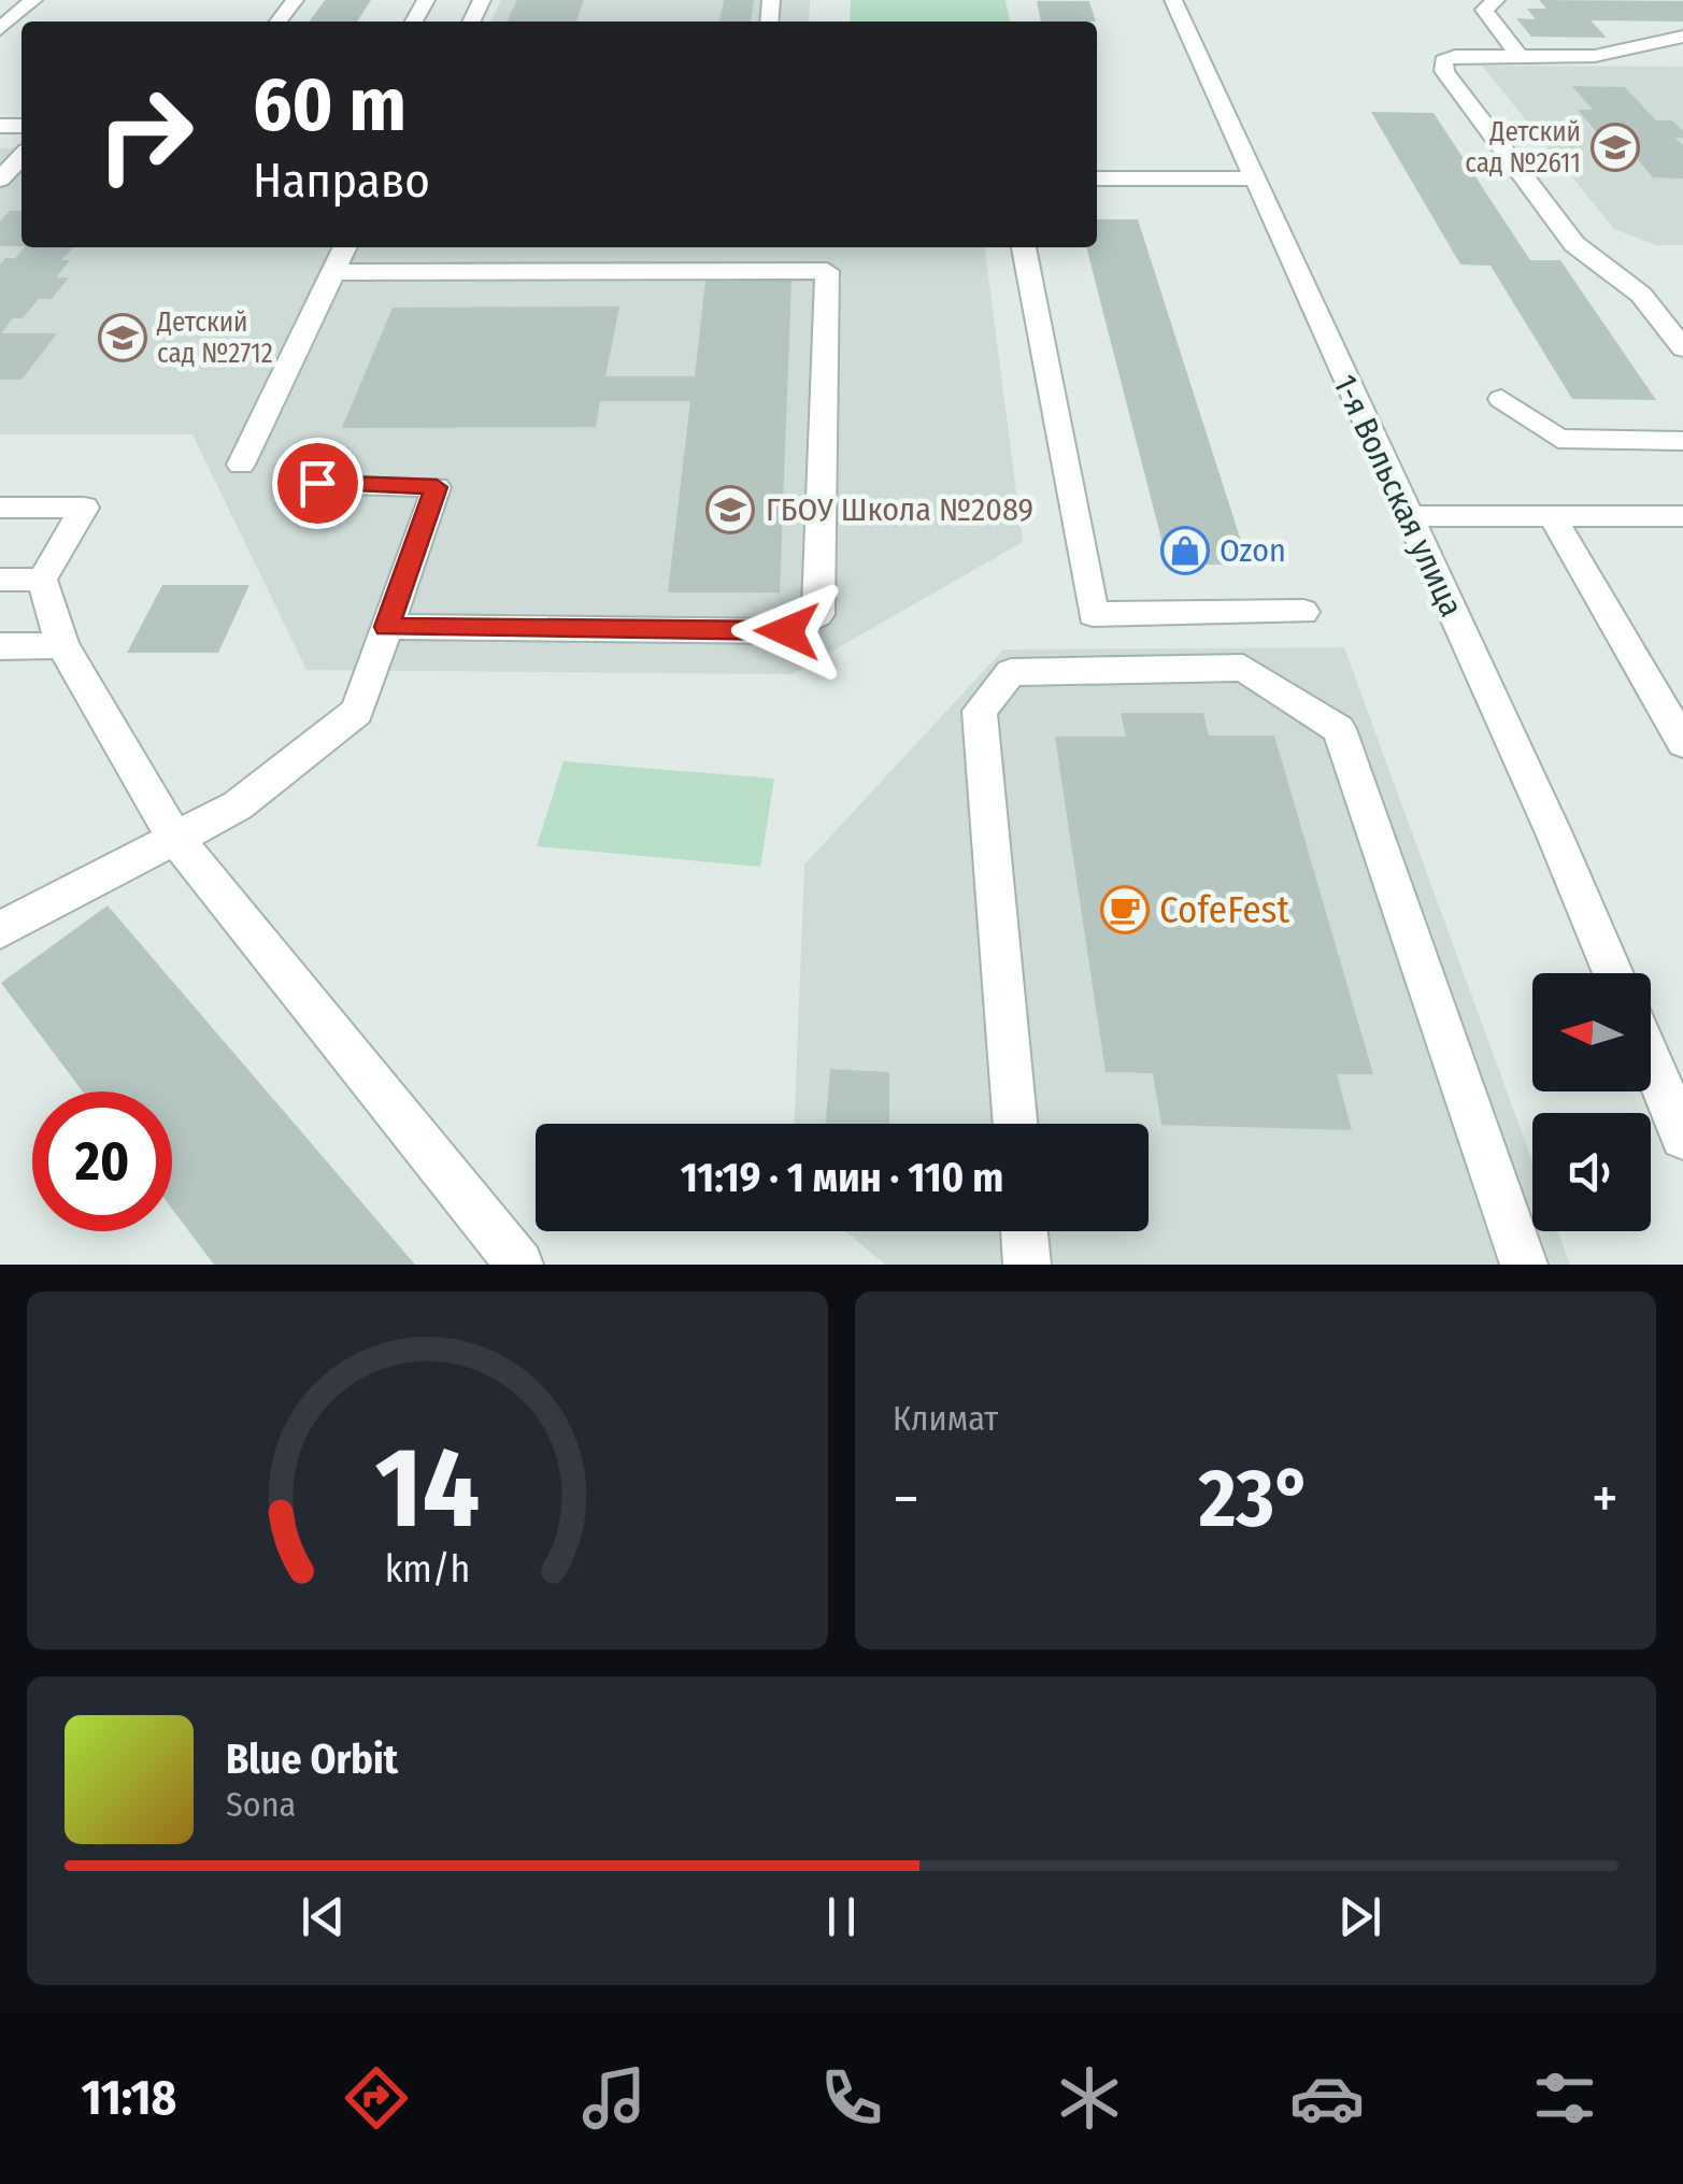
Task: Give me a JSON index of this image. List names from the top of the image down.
{
  "streets": {
    "street": ["1-я Вольская улица"]
  },
  "places": {
    "school or university": ["Детский сад №2611", "Детский сад №2712", "ГБОУ Школа №2089"],
    "shop": ["Ozon"],
    "cafe": ["CofeFest"]
  },
  "north": "left",
  "page": {
    "turn": ["60 m", "Направо"],
    "limit": "20",
    "trip": "11:19 · 1 мин · 110 m",
    "tile": "Климат",
    "heat": ["−", "23°", "+"],
    "song": ["Blue Orbit", "Sona"],
    "tabs": "11:18",
    "gauge": ["14", "km/h"]
  }
}
